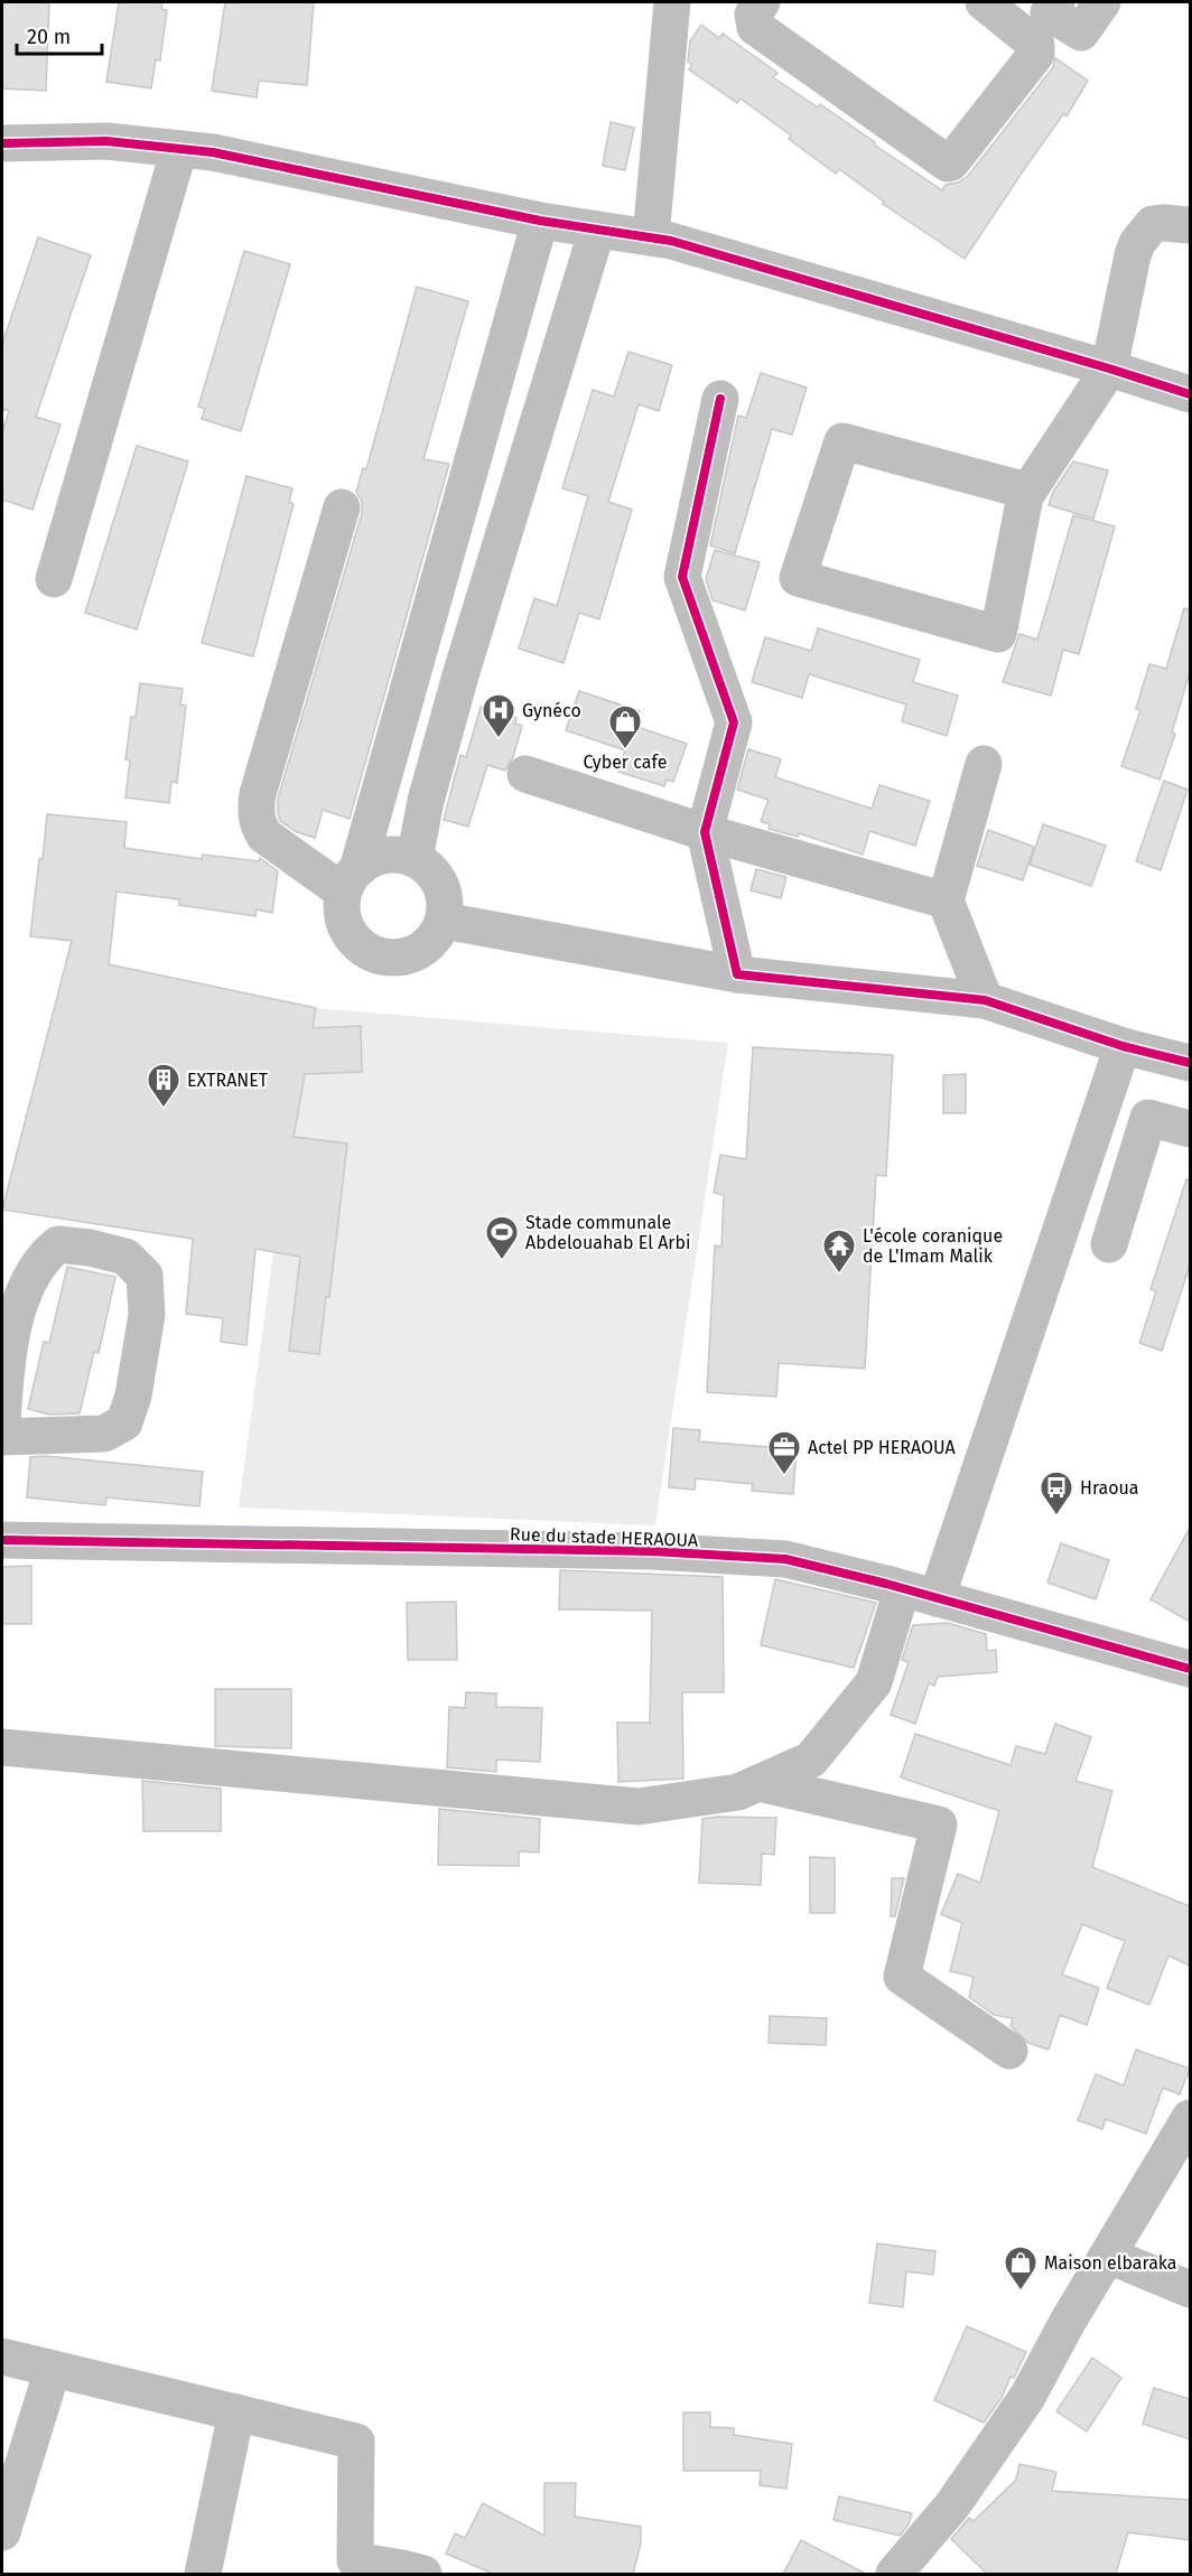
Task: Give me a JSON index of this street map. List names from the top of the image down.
{
  "streets": {
    "street": ["Rue du stade HERAOUA"]
  },
  "places": {
    "hospital": ["Gynéco"],
    "shop": ["Cyber cafe", "Maison elbaraka"],
    "building": ["EXTRANET"],
    "sports": ["Stade communale Abdelouahab El Arbi"],
    "temple": ["L'école coranique de L'Imam Malik"],
    "office": ["Actel PP HERAOUA"],
    "bus stop": ["Hraoua"]
  },
  "scale_bar": "20 m"
}
